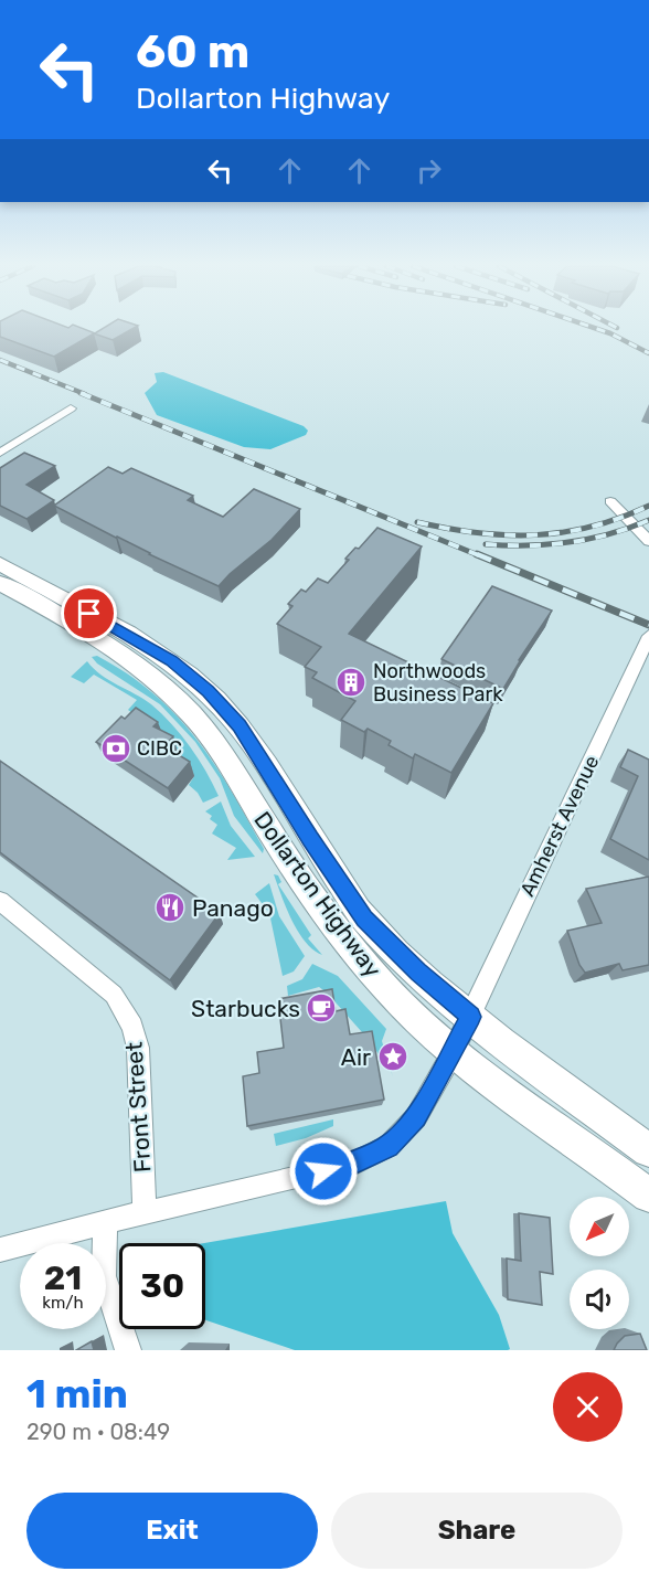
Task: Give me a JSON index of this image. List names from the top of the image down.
{
  "streets": {
    "main road": ["Dollarton Highway"],
    "street": ["Amherst Avenue", "Front Street"]
  },
  "crossings": [
    ["Amherst Avenue", "Dollarton Highway"],
    ["Amherst Avenue", "Front Street"]
  ],
  "places": {
    "building": ["Northwoods Business Park"],
    "bank": ["CIBC"],
    "restaurant": ["Panago"],
    "cafe": ["Starbucks"],
    "place": ["Air"]
  },
  "north": "bottom left",
  "page": {
    "turn": ["60 m", "Dollarton Highway"],
    "speed": "21 km/h",
    "limit": "30",
    "heading": ["1 min", "290 m · 08:49"],
    "buttons": ["Exit", "Share"]
  }
}
